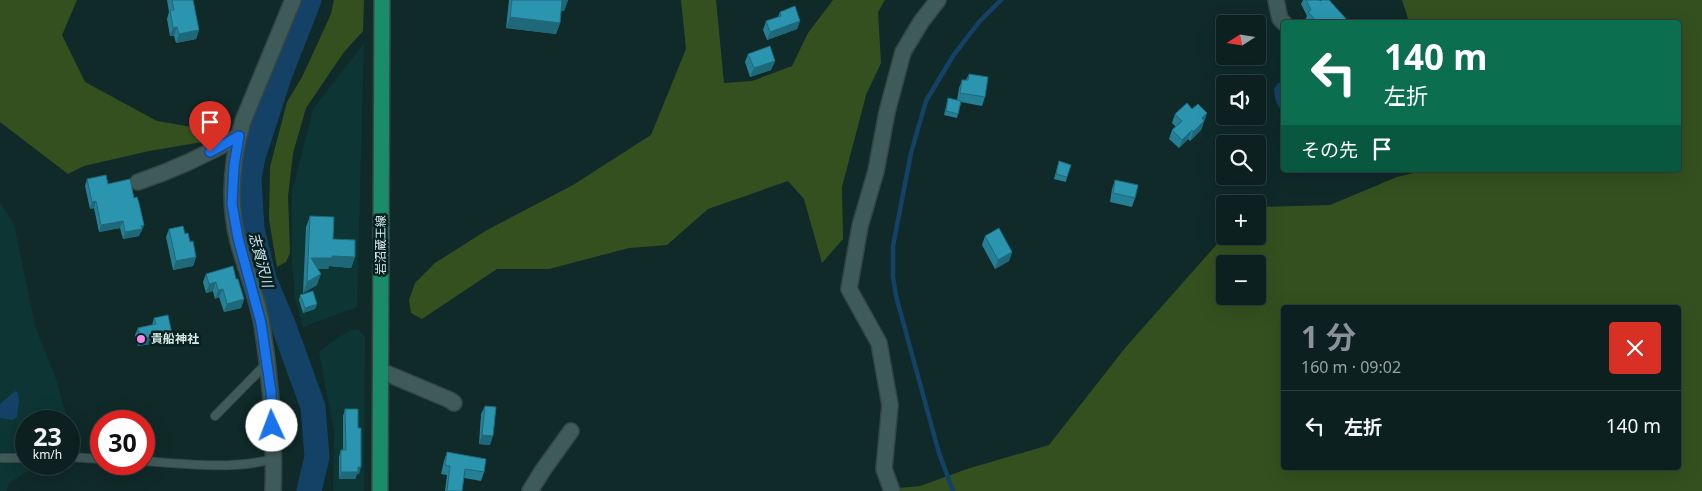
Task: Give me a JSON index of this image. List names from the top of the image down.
{
  "streets": {
    "main road": ["岩沼蔵王線"]
  },
  "water": ["志賀沢川"],
  "places": ["貴船神社"],
  "north": "left",
  "page": {
    "map_buttons": ["+", "−"],
    "turn": ["140 m", "左折"],
    "then": "その先",
    "heading": ["1 分", "160 m · 09:02"],
    "list": [
      {
        "name": "左折",
        "value": "140 m"
      }
    ],
    "speed": "23 km/h",
    "limit": "30"
  }
}
